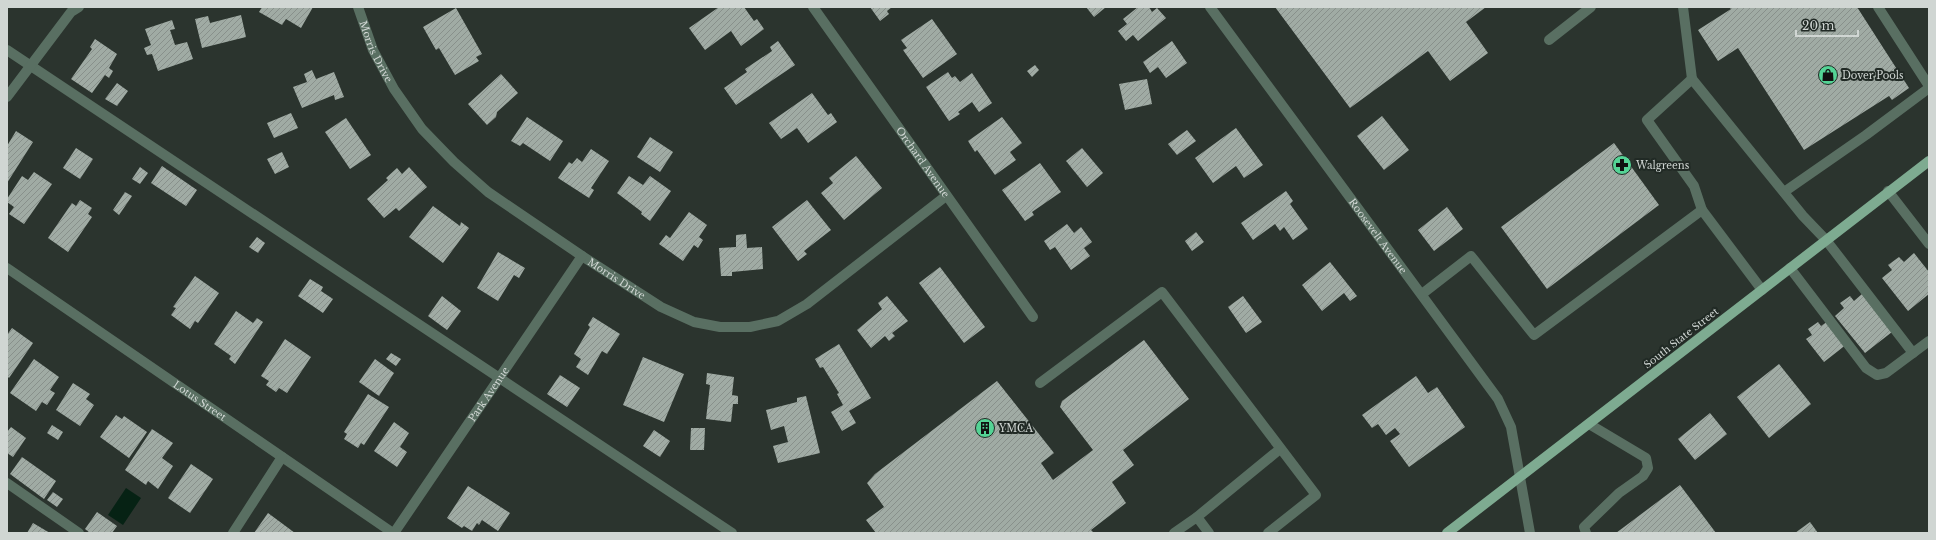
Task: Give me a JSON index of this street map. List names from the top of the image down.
{
  "streets": {
    "main road": ["South State Street"],
    "street": [
      "Morris Drive",
      "Orchard Avenue",
      "Roosevelt Avenue",
      "Park Avenue",
      "Lotus Street"
    ]
  },
  "crossings": [
    ["Morris Drive", "Orchard Avenue"],
    ["Morris Drive", "Park Avenue"],
    ["Roosevelt Avenue", "South State Street"],
    ["Park Avenue", "Lotus Street"]
  ],
  "places": {
    "shop": ["Dover Pools"],
    "pharmacy": ["Walgreens"],
    "building": ["YMCA"]
  },
  "scale_bar": "20 m"
}
